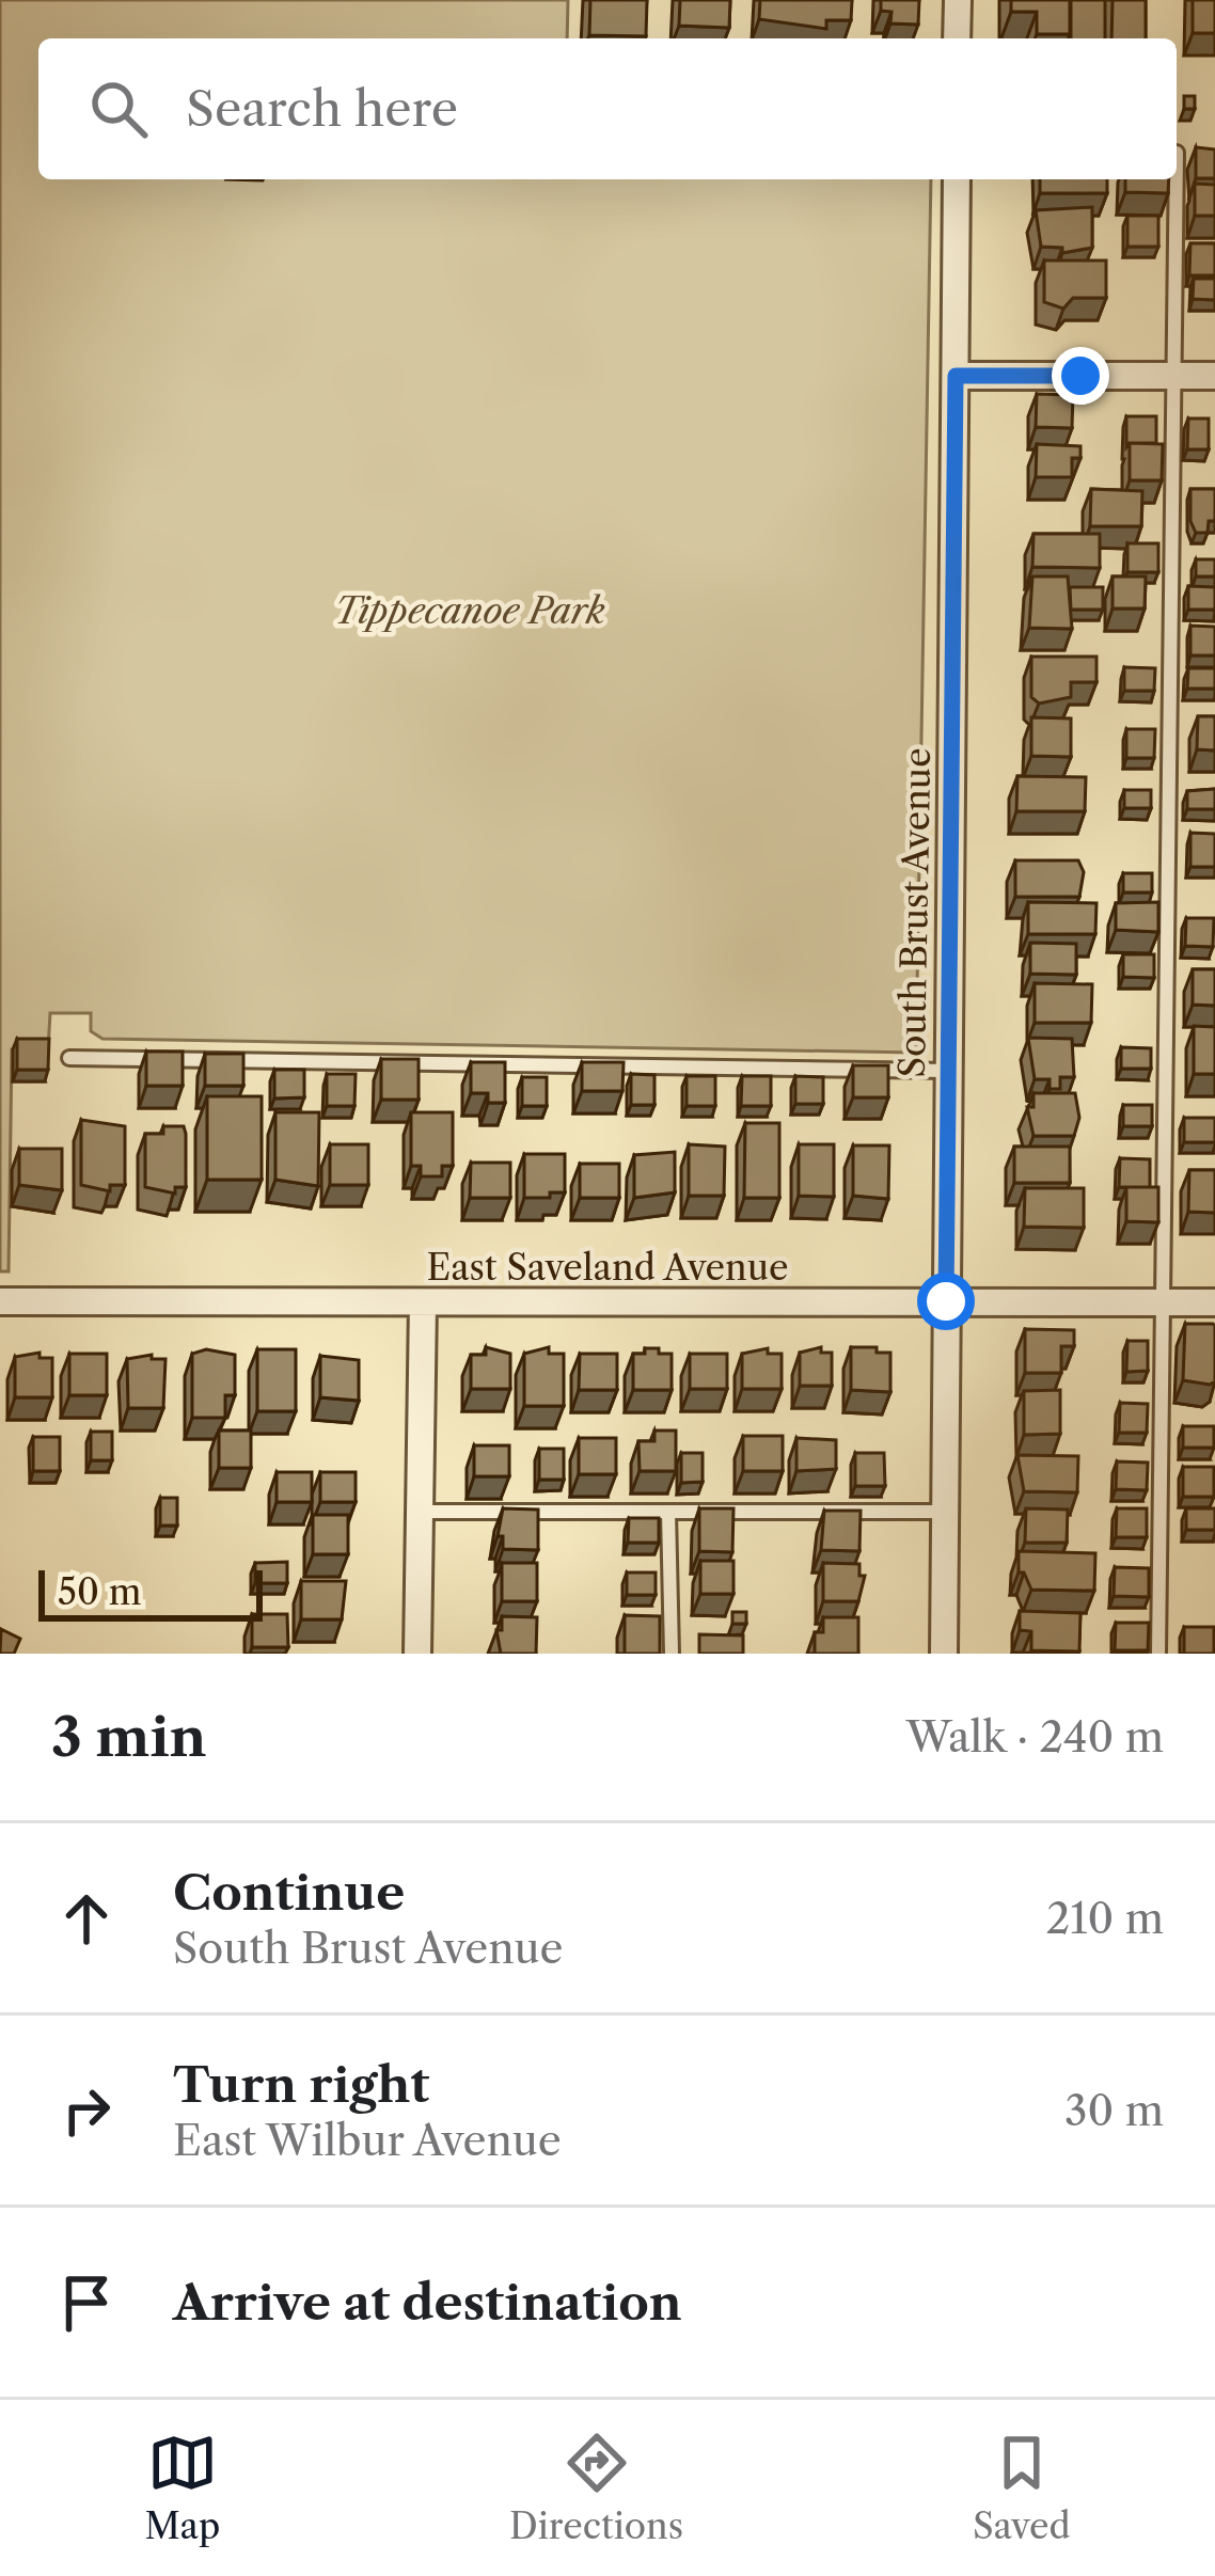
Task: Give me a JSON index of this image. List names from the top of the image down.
{
  "streets": {
    "street": ["South Brust Avenue", "East Saveland Avenue"]
  },
  "crossings": [
    ["South Brust Avenue", "East Saveland Avenue"]
  ],
  "parks": ["Tippecanoe Park"],
  "scale_bar": "50 m",
  "page": {
    "search": "Search here",
    "scale": "50 m",
    "heading": ["3 min", "Walk · 240 m"],
    "list": [
      ["Continue", "South Brust Avenue", "210 m"],
      ["Turn right", "East Wilbur Avenue", "30 m"],
      "Arrive at destination"
    ],
    "nav": ["Map", "Directions", "Saved"]
  }
}
